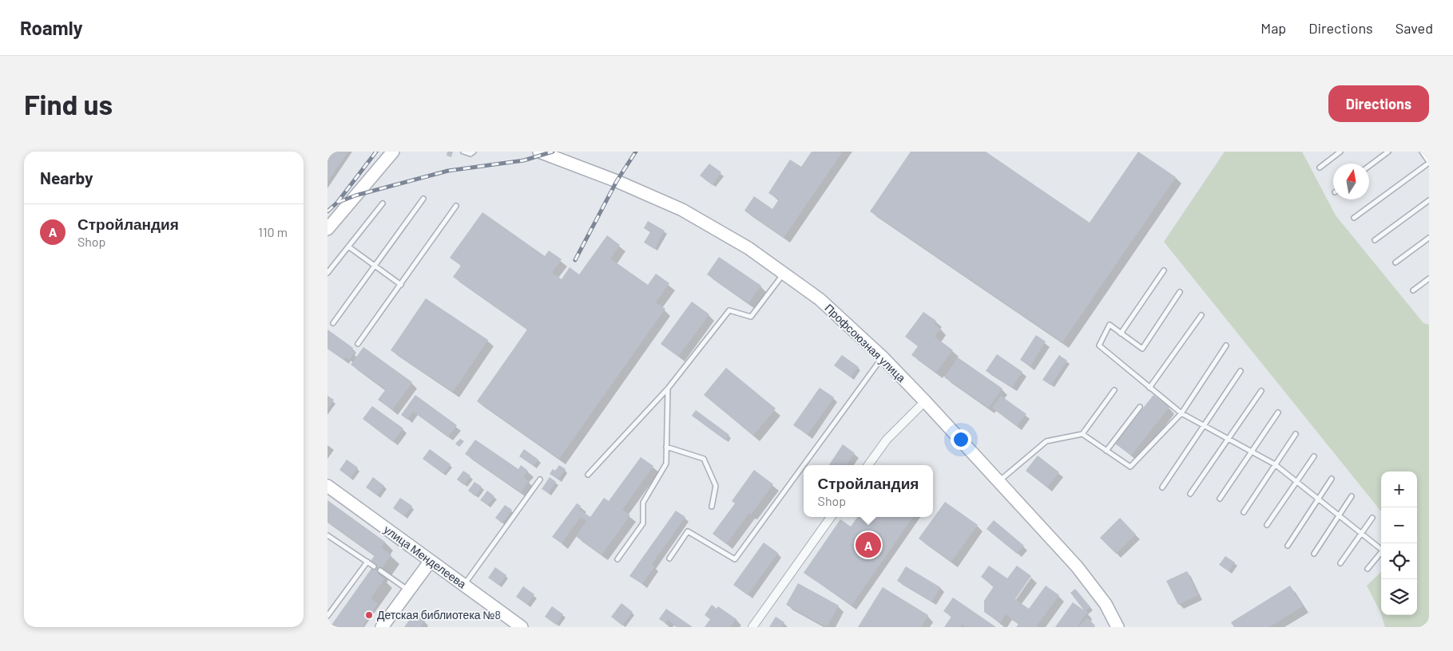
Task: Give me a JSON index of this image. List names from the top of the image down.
{
  "streets": {
    "main road": ["Профсоюзная улица", "улица Менделеева"]
  },
  "places": ["Детская библиотека №8"],
  "north": "top",
  "page": {
    "header": "Roamly",
    "nav": ["Map", "Directions", "Saved"],
    "buttons": "Directions",
    "title": "Find us",
    "heading": "Nearby",
    "list": [
      {
        "mark": "A",
        "name": "Стройландия",
        "note": "Shop",
        "value": "110 m"
      }
    ],
    "popup": ["Стройландия", "Shop"],
    "map_buttons": ["+", "−"],
    "pins": "A"
  }
}
